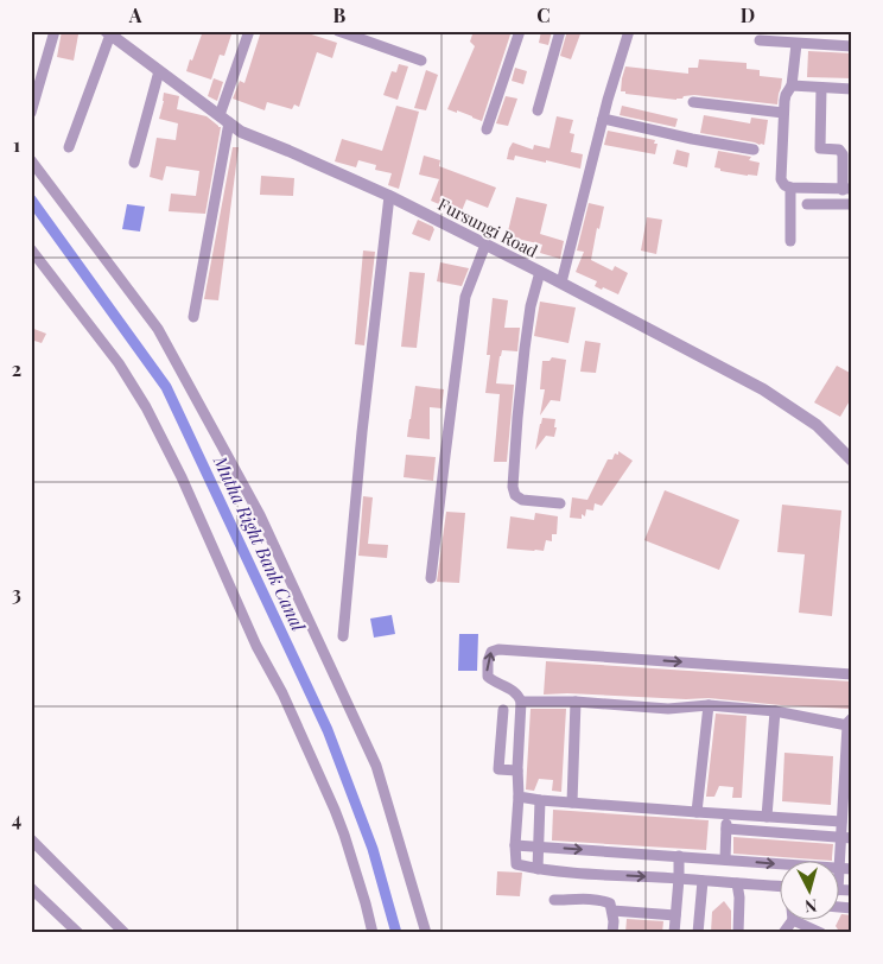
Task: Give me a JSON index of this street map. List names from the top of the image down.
{
  "streets": {
    "street": ["Fursungi Road"]
  },
  "water": ["Mutha Right Bank Canal"],
  "north": "bottom",
  "grid": {
    "columns": [
      "A",
      "B",
      "C",
      "D"
    ],
    "rows": [
      "1",
      "2",
      "3",
      "4"
    ]
  }
}
